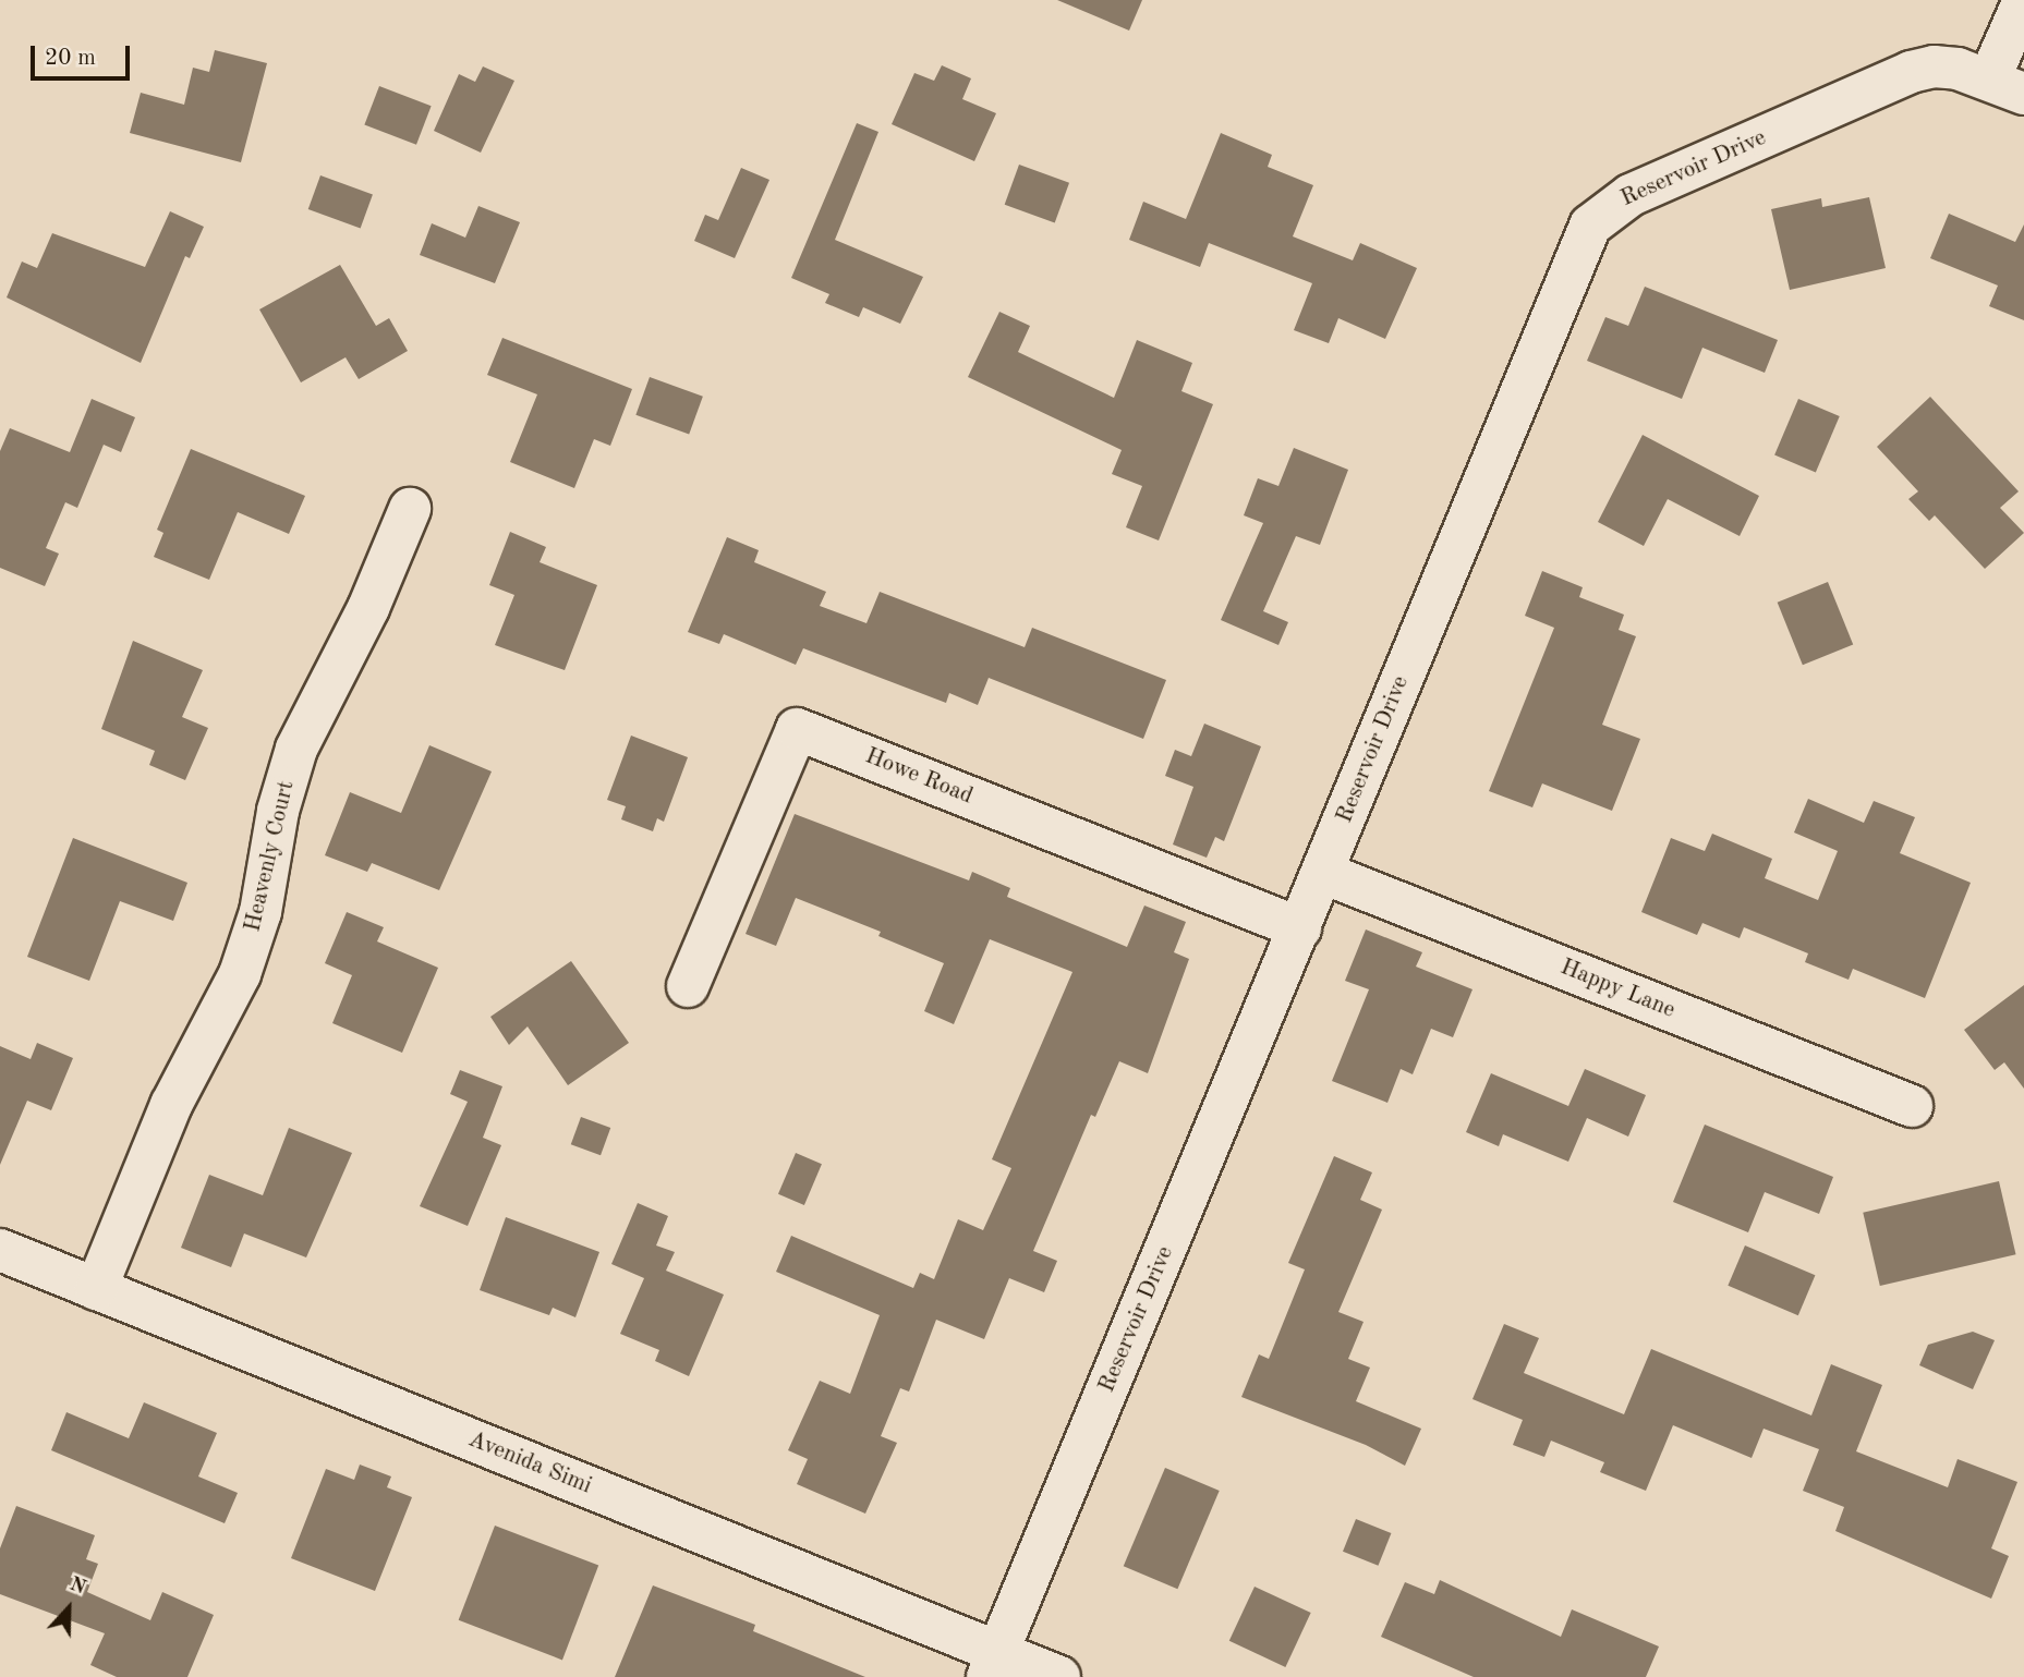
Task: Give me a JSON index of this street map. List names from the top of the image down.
{
  "streets": {
    "street": [
      "Reservoir Drive",
      "Howe Road",
      "Heavenly Court",
      "Happy Lane",
      "Avenida Simi"
    ]
  },
  "crossings": [
    ["Reservoir Drive", "Howe Road"],
    ["Reservoir Drive", "Happy Lane"],
    ["Reservoir Drive", "Avenida Simi"],
    ["Heavenly Court", "Avenida Simi"]
  ],
  "scale_bar": "20 m",
  "north": "top"
}
